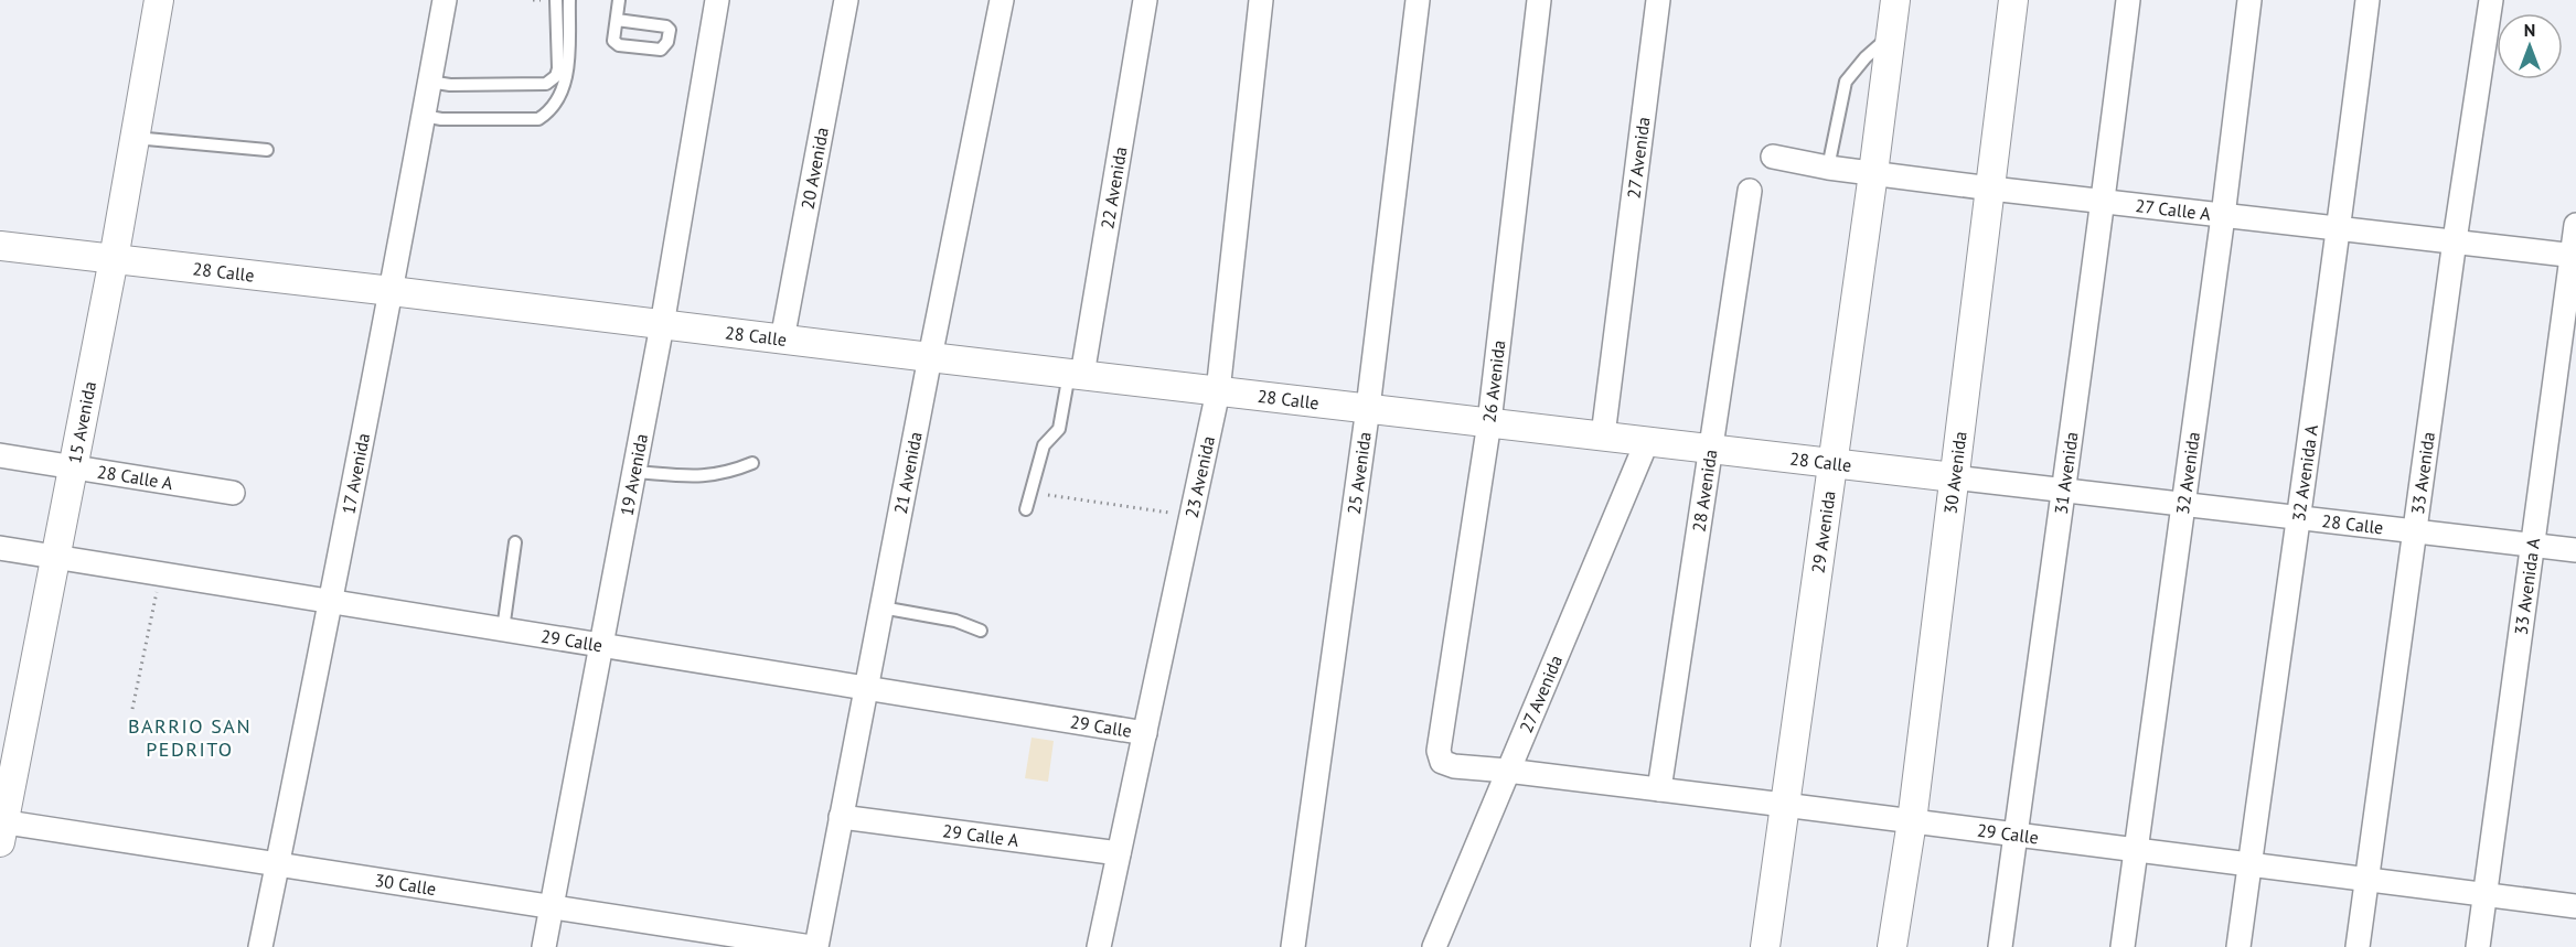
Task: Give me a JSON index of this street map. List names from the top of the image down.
{
  "streets": {
    "street": [
      "27 Avenida",
      "20 Avenida",
      "22 Avenida",
      "27 Calle A",
      "28 Calle",
      "26 Avenida",
      "15 Avenida",
      "21 Avenida",
      "31 Avenida",
      "33 Avenida",
      "17 Avenida",
      "19 Avenida",
      "25 Avenida",
      "30 Avenida",
      "32 Avenida",
      "32 Avenida A",
      "23 Avenida",
      "28 Calle A",
      "28 Avenida",
      "29 Avenida",
      "33 Avenida A",
      "29 Calle",
      "29 Calle A",
      "30 Calle"
    ]
  },
  "crossings": [
    ["27 Avenida", "28 Calle"],
    ["27 Avenida", "29 Calle"],
    ["20 Avenida", "28 Calle"],
    ["22 Avenida", "28 Calle"],
    ["27 Calle A", "31 Avenida"],
    ["27 Calle A", "33 Avenida"],
    ["27 Calle A", "30 Avenida"],
    ["27 Calle A", "32 Avenida"],
    ["27 Calle A", "32 Avenida A"],
    ["27 Calle A", "29 Avenida"],
    ["27 Calle A", "33 Avenida A"],
    ["28 Calle", "26 Avenida"],
    ["28 Calle", "15 Avenida"],
    ["28 Calle", "21 Avenida"],
    ["28 Calle", "31 Avenida"],
    ["28 Calle", "33 Avenida"],
    ["28 Calle", "17 Avenida"],
    ["28 Calle", "19 Avenida"],
    ["28 Calle", "25 Avenida"],
    ["28 Calle", "30 Avenida"],
    ["28 Calle", "32 Avenida"],
    ["28 Calle", "32 Avenida A"],
    ["28 Calle", "23 Avenida"],
    ["28 Calle", "28 Avenida"],
    ["28 Calle", "29 Avenida"],
    ["28 Calle", "33 Avenida A"],
    ["26 Avenida", "29 Calle"],
    ["15 Avenida", "28 Calle A"],
    ["15 Avenida", "29 Calle"],
    ["15 Avenida", "30 Calle"],
    ["21 Avenida", "29 Calle"],
    ["21 Avenida", "29 Calle A"],
    ["21 Avenida", "30 Calle"],
    ["31 Avenida", "29 Calle"],
    ["33 Avenida", "29 Calle"],
    ["17 Avenida", "29 Calle"],
    ["17 Avenida", "30 Calle"],
    ["19 Avenida", "29 Calle"],
    ["19 Avenida", "30 Calle"],
    ["30 Avenida", "29 Calle"],
    ["32 Avenida", "29 Calle"],
    ["32 Avenida A", "29 Calle"],
    ["23 Avenida", "29 Calle"],
    ["23 Avenida", "29 Calle A"],
    ["28 Avenida", "29 Calle"],
    ["29 Avenida", "29 Calle"],
    ["33 Avenida A", "29 Calle"]
  ],
  "districts": ["BARRIO SAN PEDRITO"],
  "north": "top"
}
